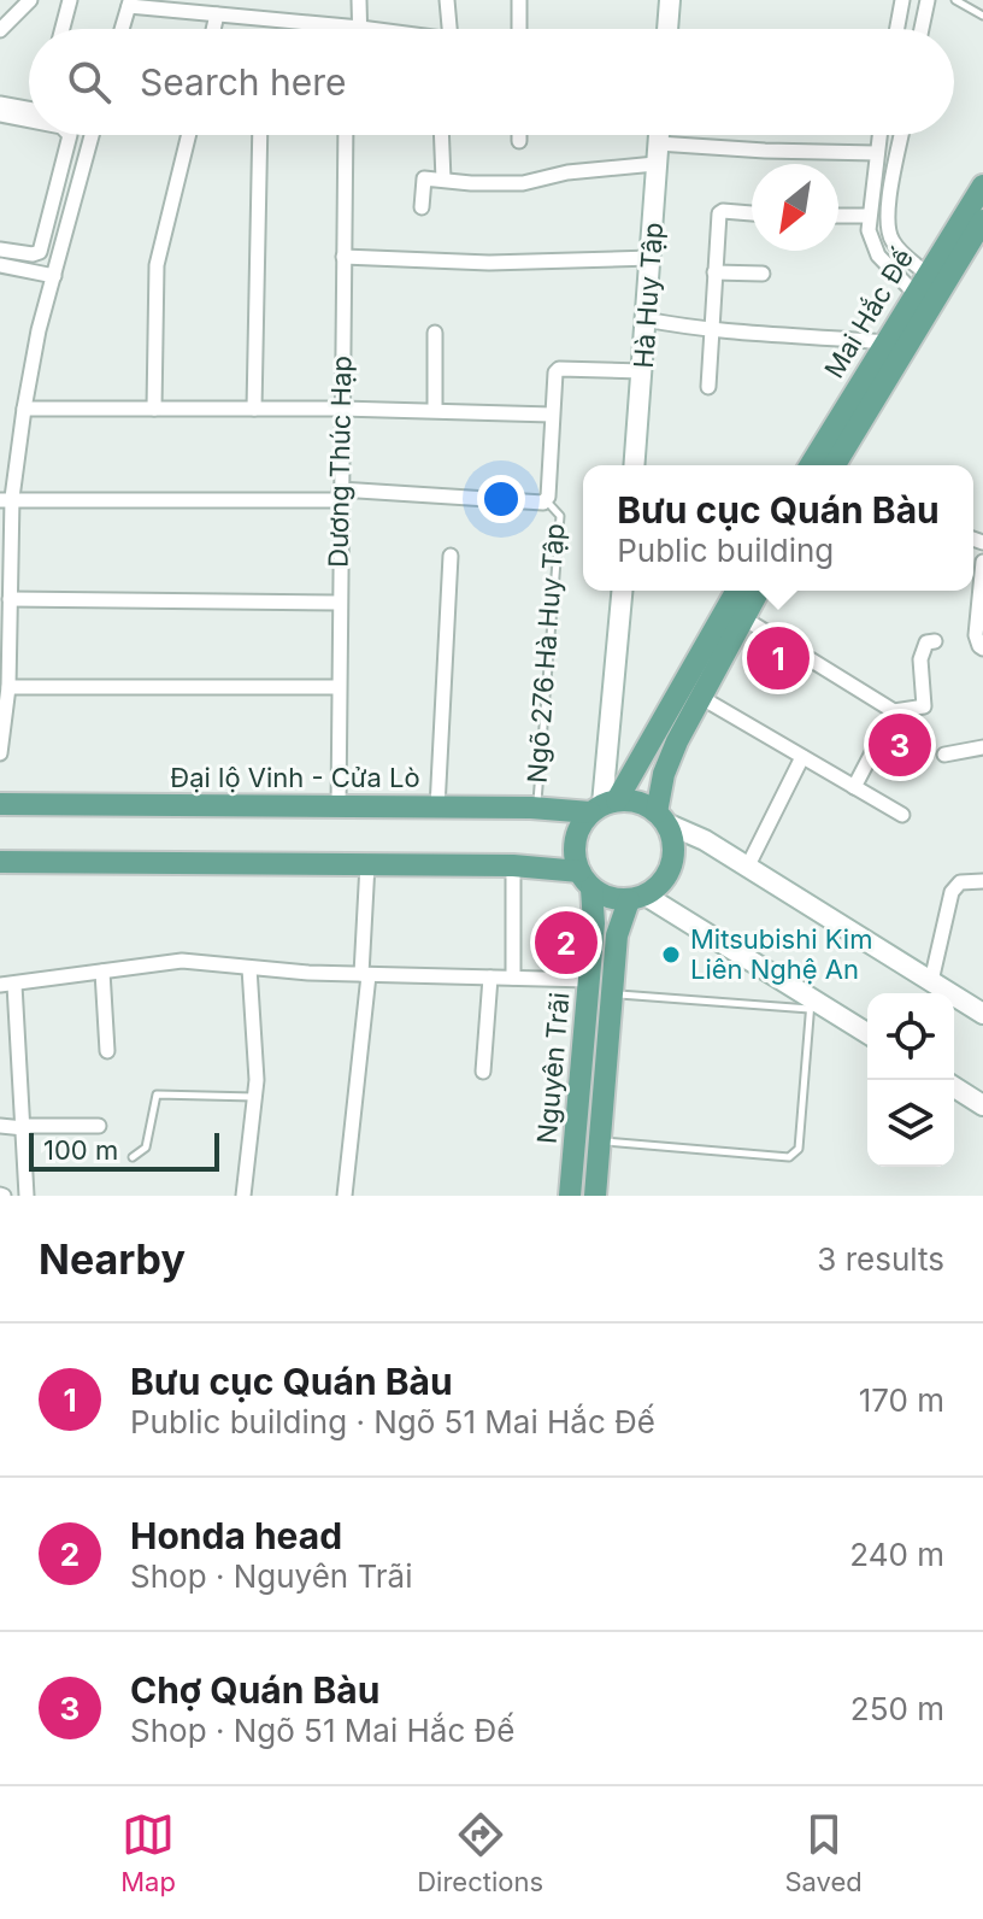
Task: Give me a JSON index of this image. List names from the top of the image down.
{
  "streets": {
    "main road": ["Mai Hắc Đế", "Đại lộ Vinh - Cửa Lò", "Nguyên Trãi"],
    "street": ["Hà Huy Tập", "Dương Thúc Hạp"],
    "lane": ["Ngõ 276 Hà Huy Tập"]
  },
  "crossings": [
    ["Dương Thúc Hạp", "Đại lộ Vinh - Cửa Lò"],
    ["Ngõ 276 Hà Huy Tập", "Đại lộ Vinh - Cửa Lò"],
    ["Đại lộ Vinh - Cửa Lò", "Nguyên Trãi"]
  ],
  "places": ["Mitsubishi Kim Liên Nghệ An"],
  "scale_bar": "100 m",
  "north": "bottom left",
  "page": {
    "search": "Search here",
    "popup": ["Bưu cục Quán Bàu", "Public building"],
    "pins": ["1", "3", "2"],
    "scale": "100 m",
    "heading": ["Nearby", "3 results"],
    "list": [
      {
        "mark": "1",
        "name": "Bưu cục Quán Bàu",
        "note": "Public building · Ngõ 51 Mai Hắc Đế",
        "value": "170 m"
      },
      {
        "mark": "2",
        "name": "Honda head",
        "note": "Shop · Nguyên Trãi",
        "value": "240 m"
      },
      {
        "mark": "3",
        "name": "Chợ Quán Bàu",
        "note": "Shop · Ngõ 51 Mai Hắc Đế",
        "value": "250 m"
      }
    ],
    "nav": ["Map", "Directions", "Saved"]
  }
}
